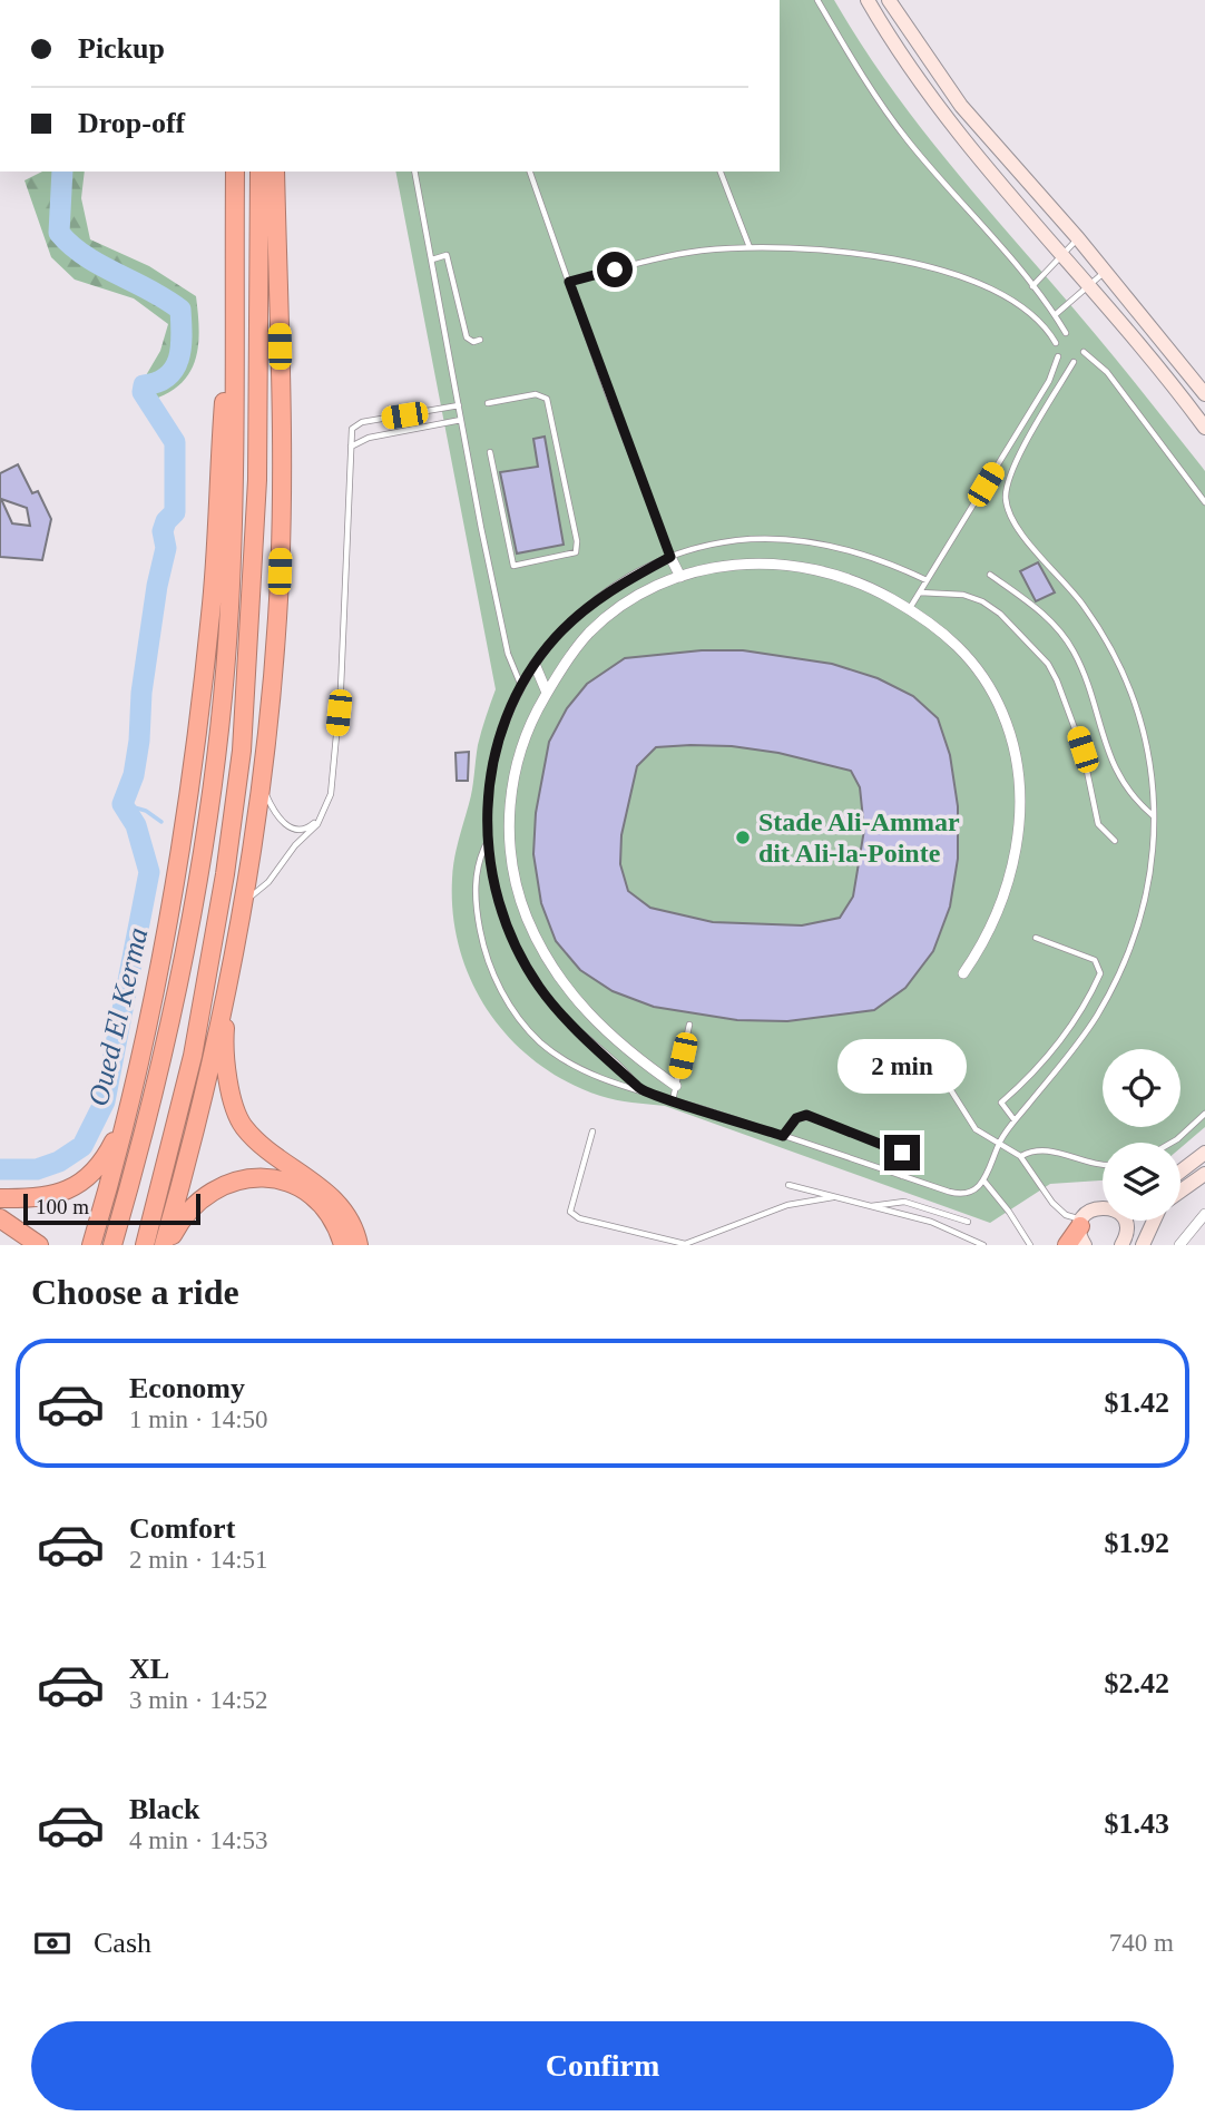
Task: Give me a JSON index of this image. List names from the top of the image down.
{
  "water": ["Oued El Kerma"],
  "places": ["Stade Ali-Ammar dit Ali-la-Pointe"],
  "scale_bar": "100 m",
  "page": {
    "banner": ["Pickup", "Drop-off"],
    "bubble": "2 min",
    "scale": "100 m",
    "heading": "Choose a ride",
    "list": [
      {
        "name": "Economy",
        "note": "1 min · 14:50",
        "value": "$1.42"
      },
      {
        "name": "Comfort",
        "note": "2 min · 14:51",
        "value": "$1.92"
      },
      {
        "name": "XL",
        "note": "3 min · 14:52",
        "value": "$2.42"
      },
      {
        "name": "Black",
        "note": "4 min · 14:53",
        "value": "$1.43"
      }
    ],
    "pay": ["Cash", "740 m"],
    "buttons": "Confirm"
  }
}
